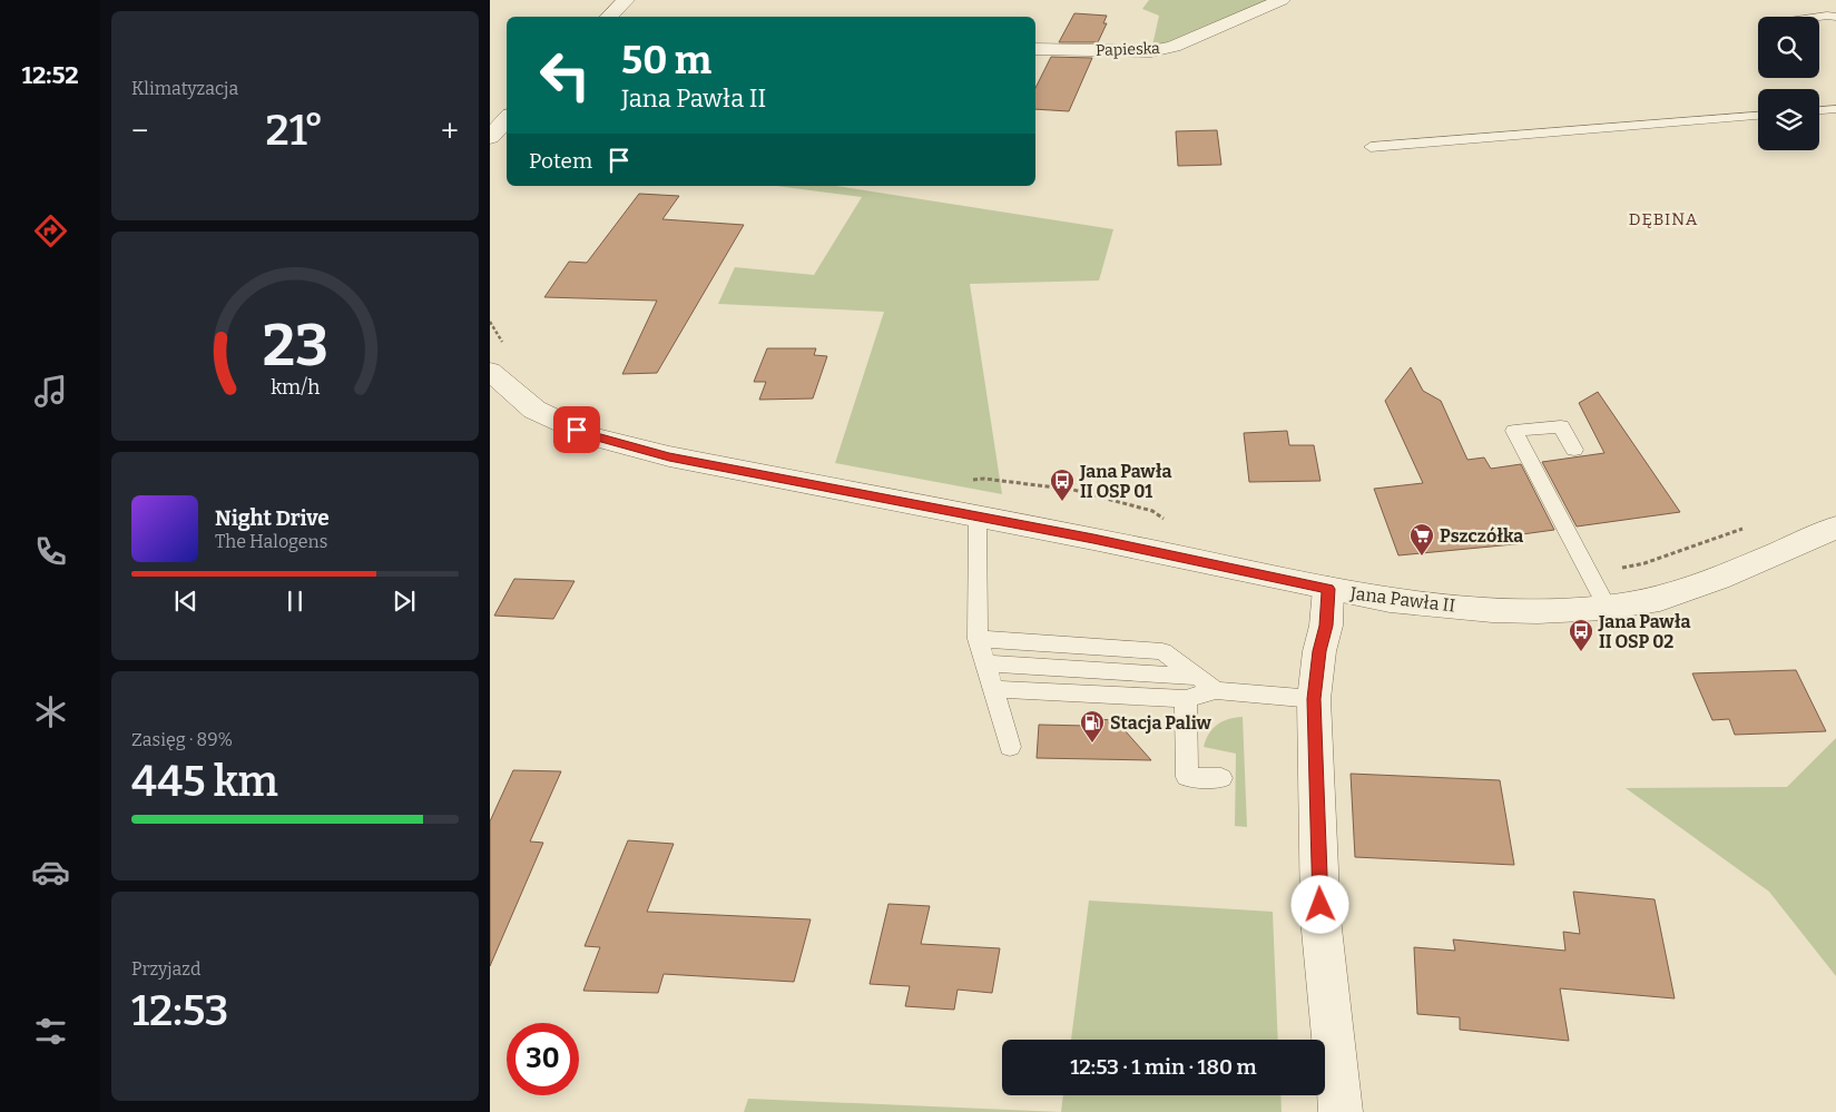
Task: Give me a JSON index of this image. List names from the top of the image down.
{
  "streets": {
    "street": ["Papieska", "Jana Pawła II"]
  },
  "districts": ["DĘBINA"],
  "places": {
    "bus stop": ["Jana Pawła II OSP 01", "Jana Pawła II OSP 02"],
    "supermarket": ["Pszczółka"],
    "fuel station": ["Stacja Paliw"]
  },
  "page": {
    "tabs": "12:52",
    "tile": [
      "Klimatyzacja",
      ["Zasięg · 89%", "445 km"],
      ["Przyjazd", "12:53"]
    ],
    "turn": ["50 m", "Jana Pawła II"],
    "heat": ["−", "21°", "+"],
    "then": "Potem",
    "song": ["Night Drive", "The Halogens"],
    "limit": "30",
    "trip": "12:53 · 1 min · 180 m",
    "gauge": ["23", "km/h"]
  }
}
